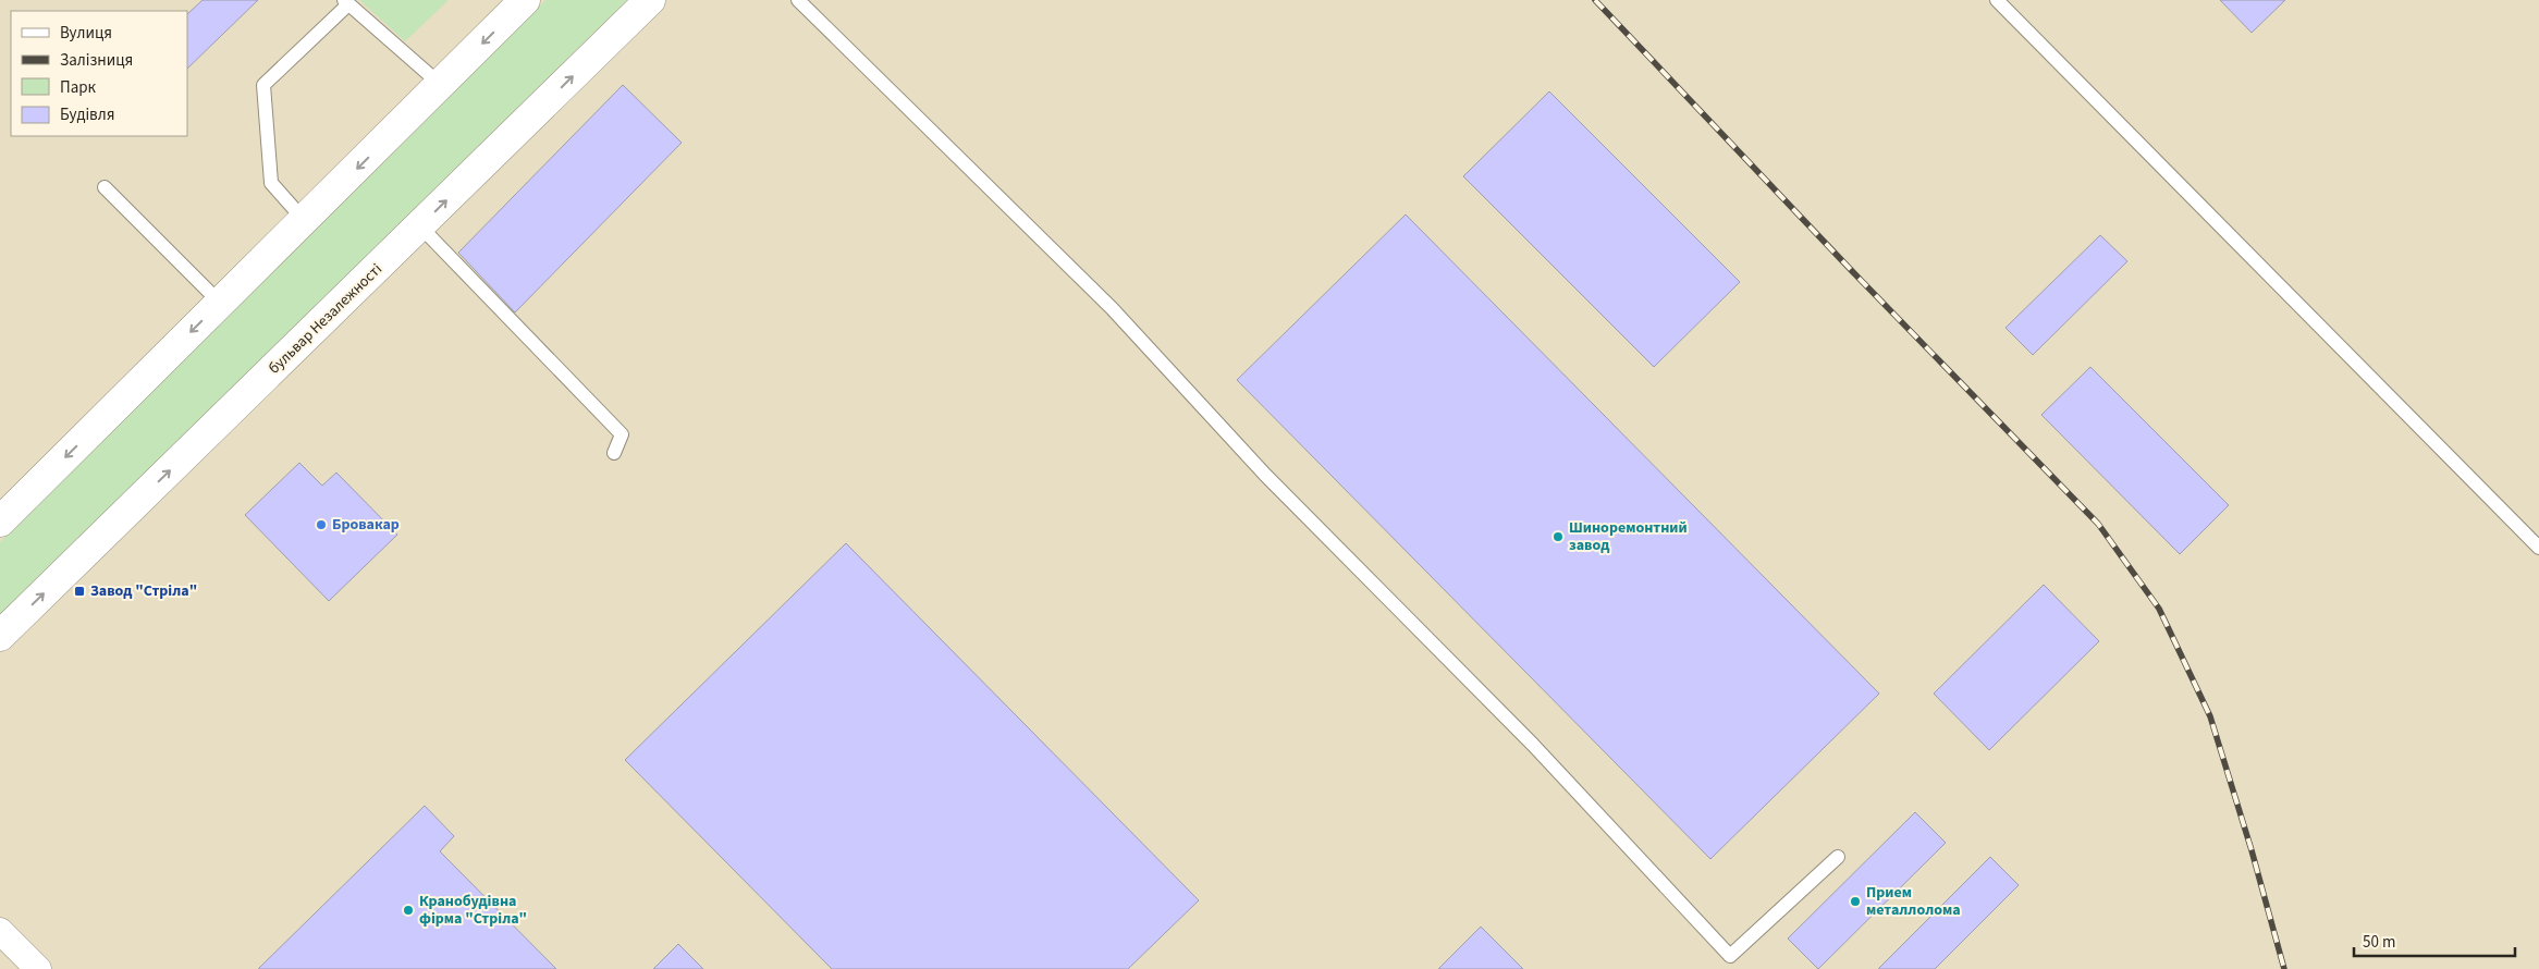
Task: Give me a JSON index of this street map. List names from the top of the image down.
{
  "streets": {
    "street": ["бульвар Незалежності"]
  },
  "places": {
    "other": [
      "Бровакар",
      "Шиноремонтний завод",
      "Прием металлолома",
      "Кранобудівна фірма \"Стріла\""
    ],
    "transit": ["Завод \"Стріла\""]
  },
  "legend": [
    "Вулиця",
    "Залізниця",
    "Парк",
    "Будівля"
  ],
  "scale_bar": "50 m"
}
